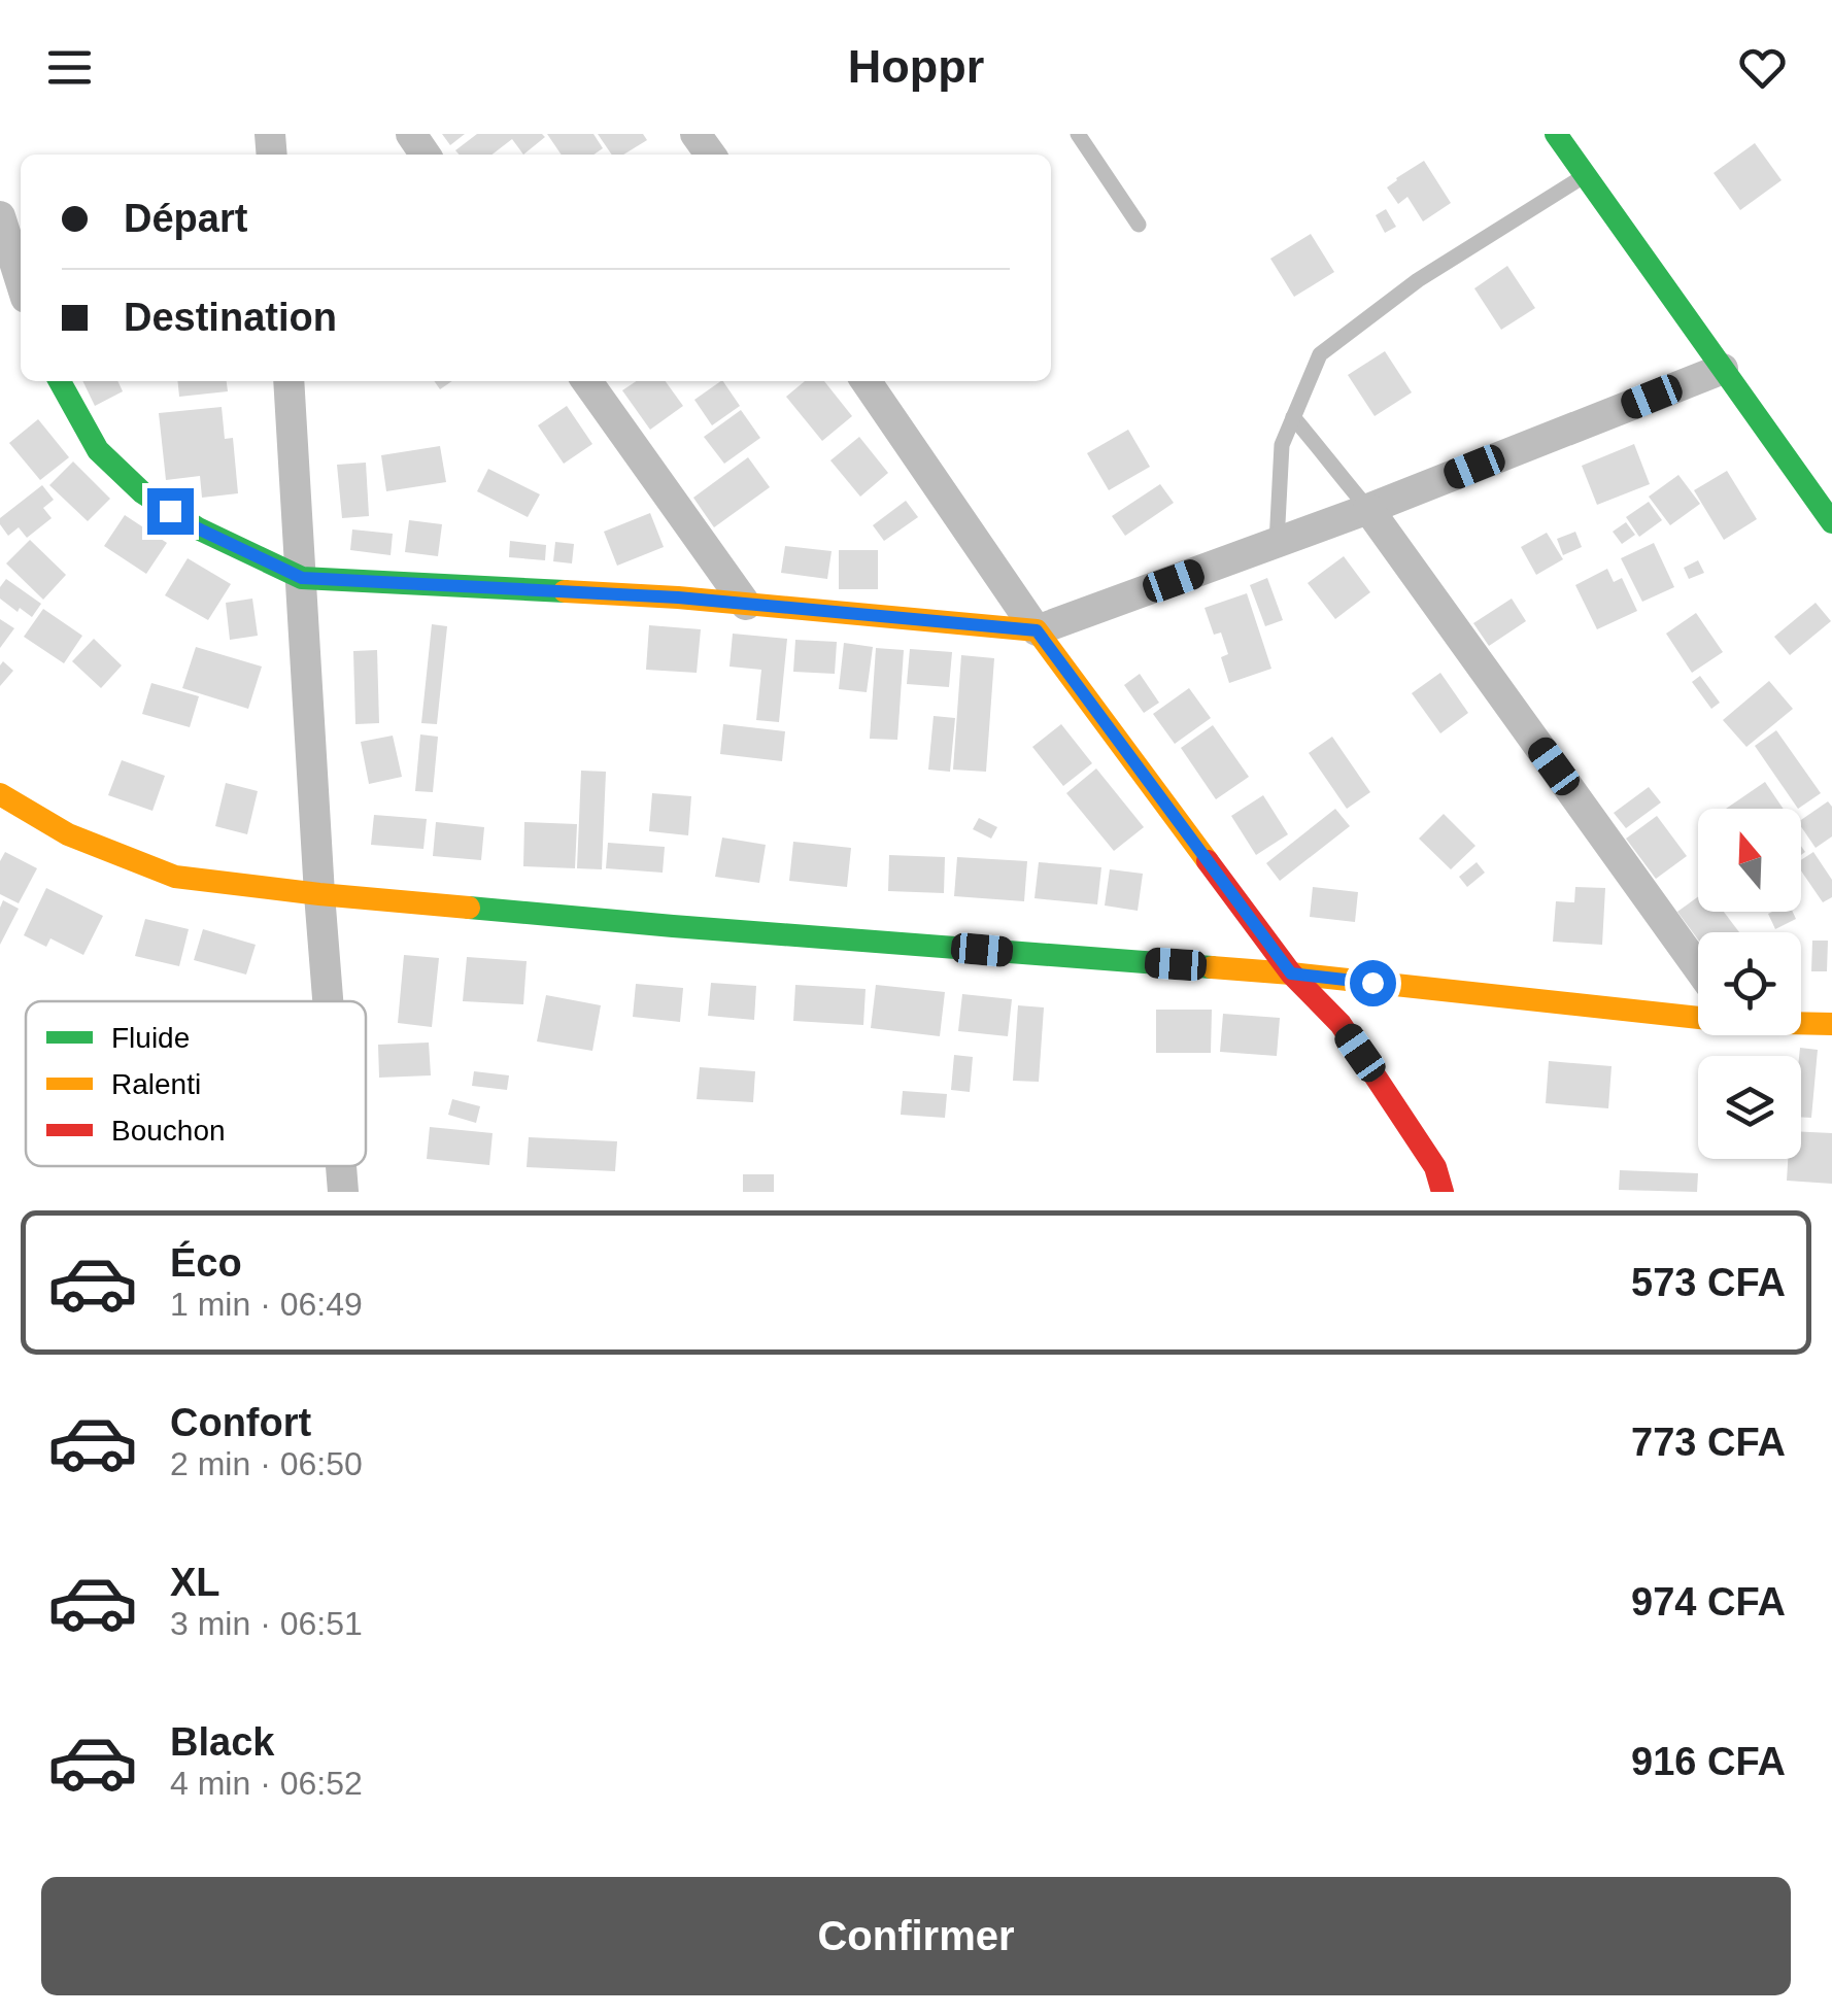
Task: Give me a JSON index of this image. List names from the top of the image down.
{
  "legend": ["Fluide", "Ralenti", "Bouchon"],
  "north": "top",
  "page": {
    "header": "Hoppr",
    "banner": ["Départ", "Destination"],
    "list": [
      {
        "name": "Éco",
        "note": "1 min · 06:49",
        "value": "573 CFA"
      },
      {
        "name": "Confort",
        "note": "2 min · 06:50",
        "value": "773 CFA"
      },
      {
        "name": "XL",
        "note": "3 min · 06:51",
        "value": "974 CFA"
      },
      {
        "name": "Black",
        "note": "4 min · 06:52",
        "value": "916 CFA"
      }
    ],
    "buttons": "Confirmer"
  }
}
